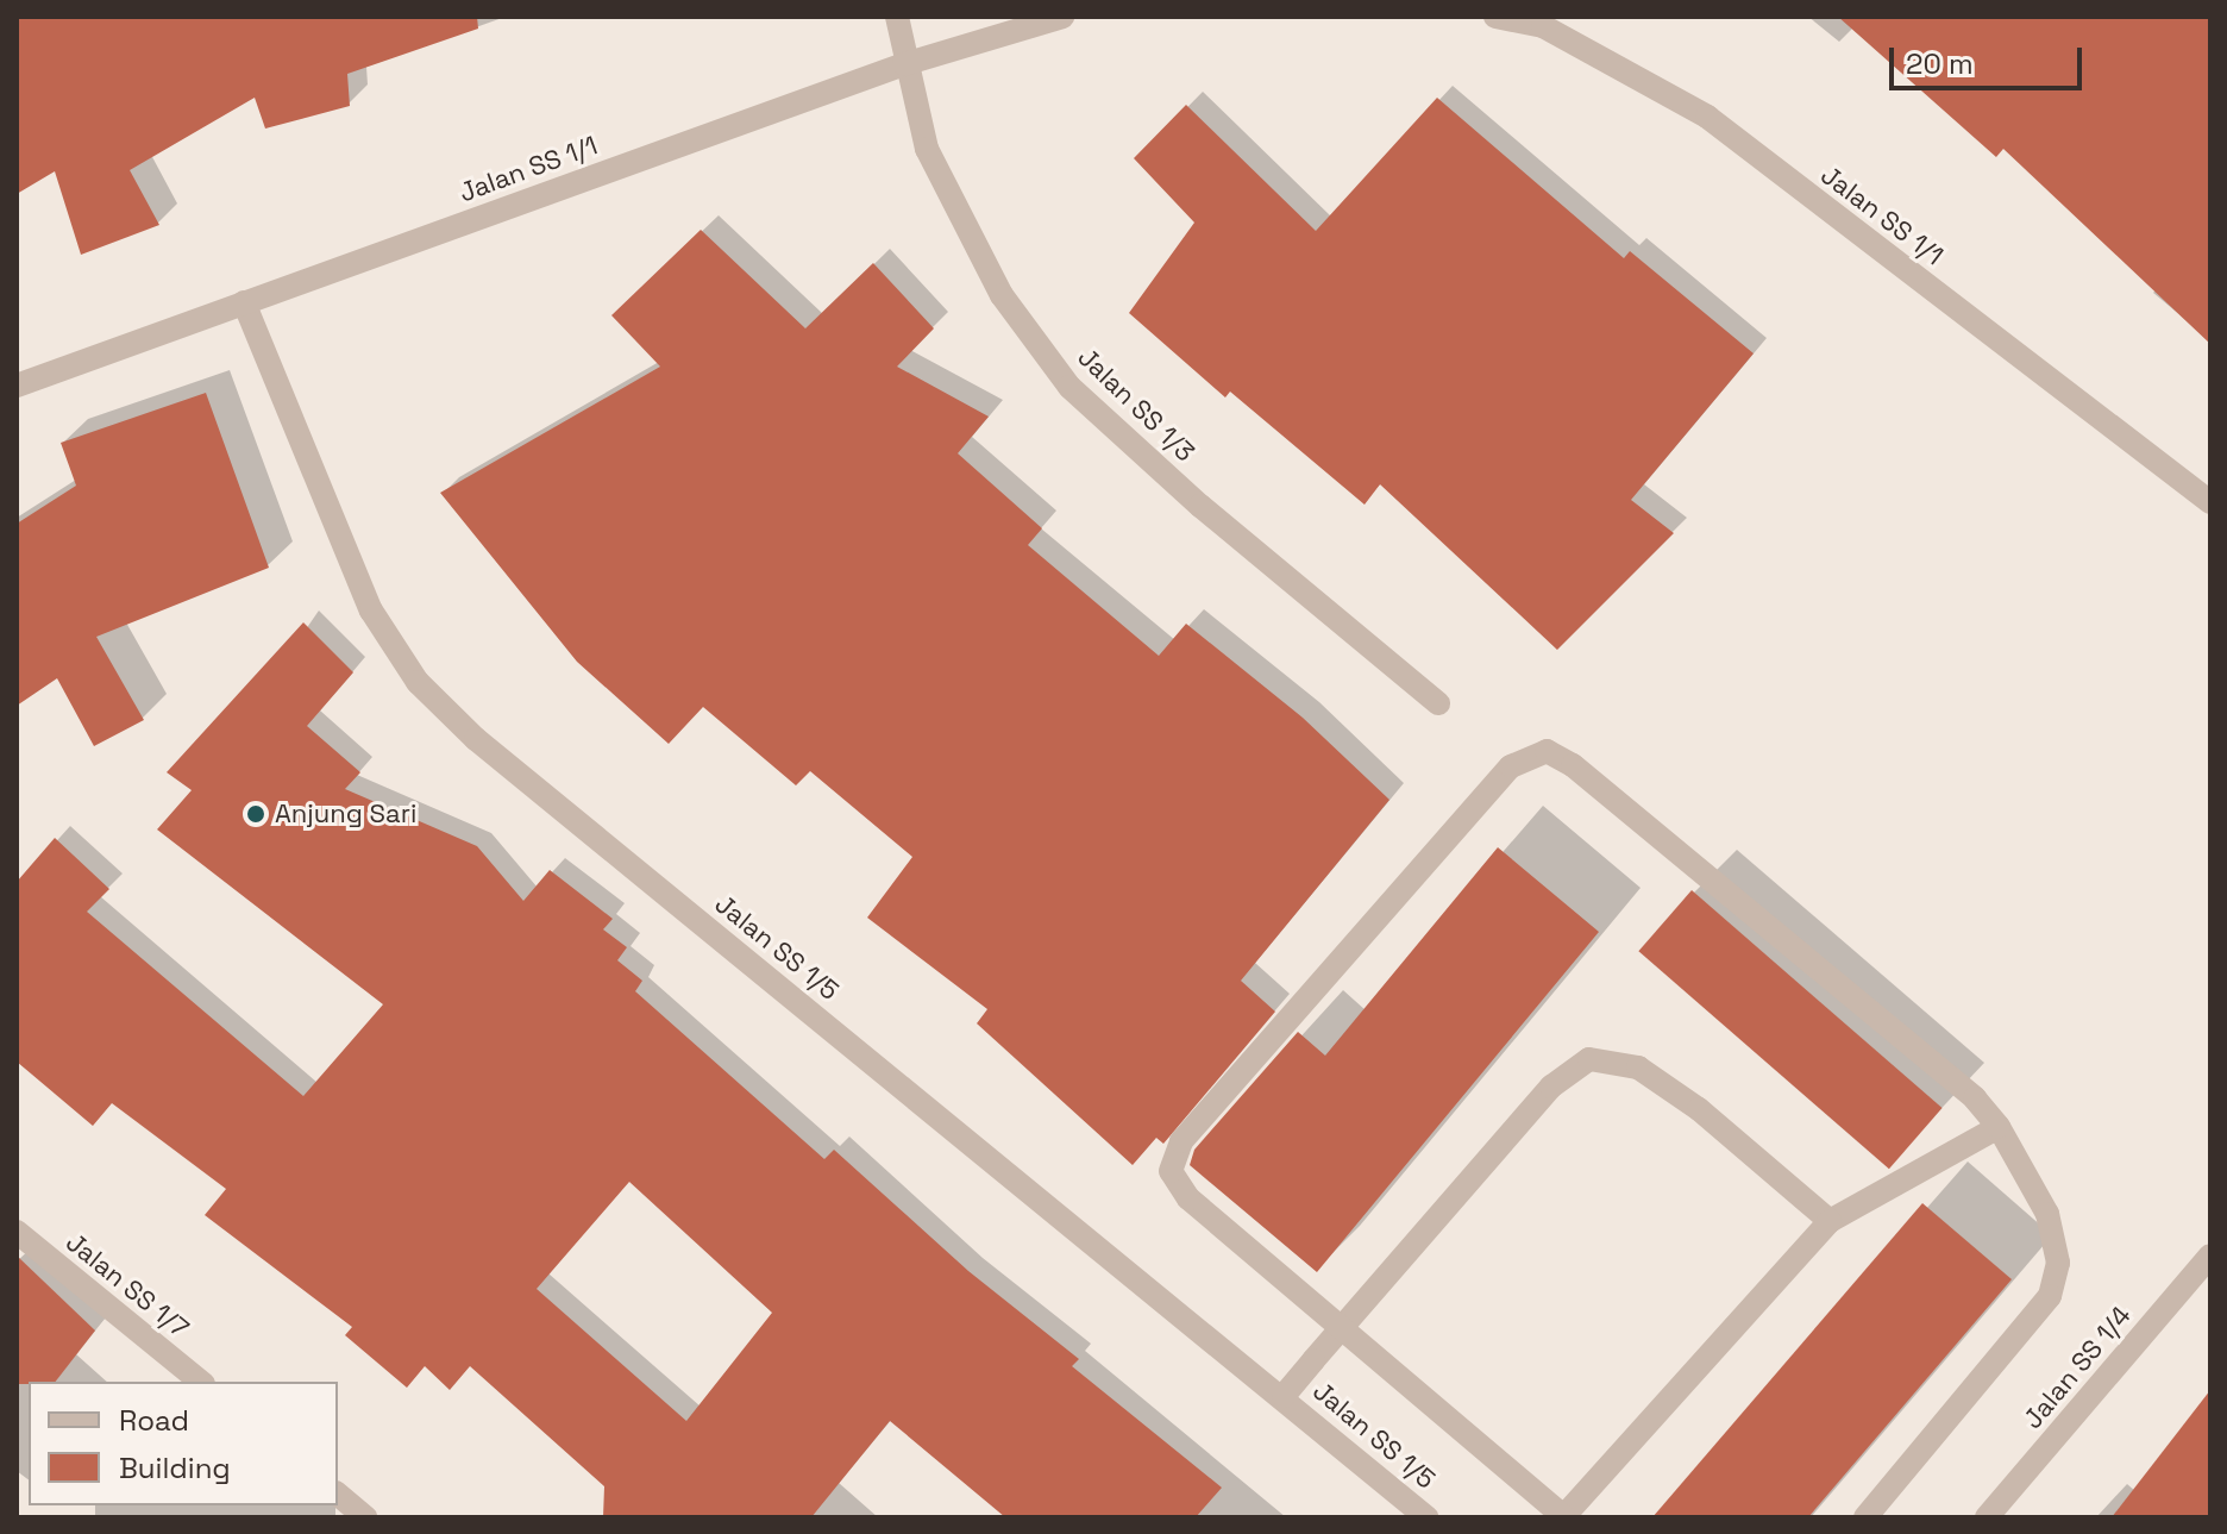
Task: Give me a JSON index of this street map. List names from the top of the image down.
{
  "streets": {
    "street": [
      "Jalan SS 1/1",
      "Jalan SS 1/3",
      "Jalan SS 1/5",
      "Jalan SS 1/7",
      "Jalan SS 1/4"
    ]
  },
  "crossings": [
    ["Jalan SS 1/1", "Jalan SS 1/3"],
    ["Jalan SS 1/1", "Jalan SS 1/5"]
  ],
  "places": ["Anjung Sari"],
  "legend": ["Road", "Building"],
  "scale_bar": "20 m"
}
